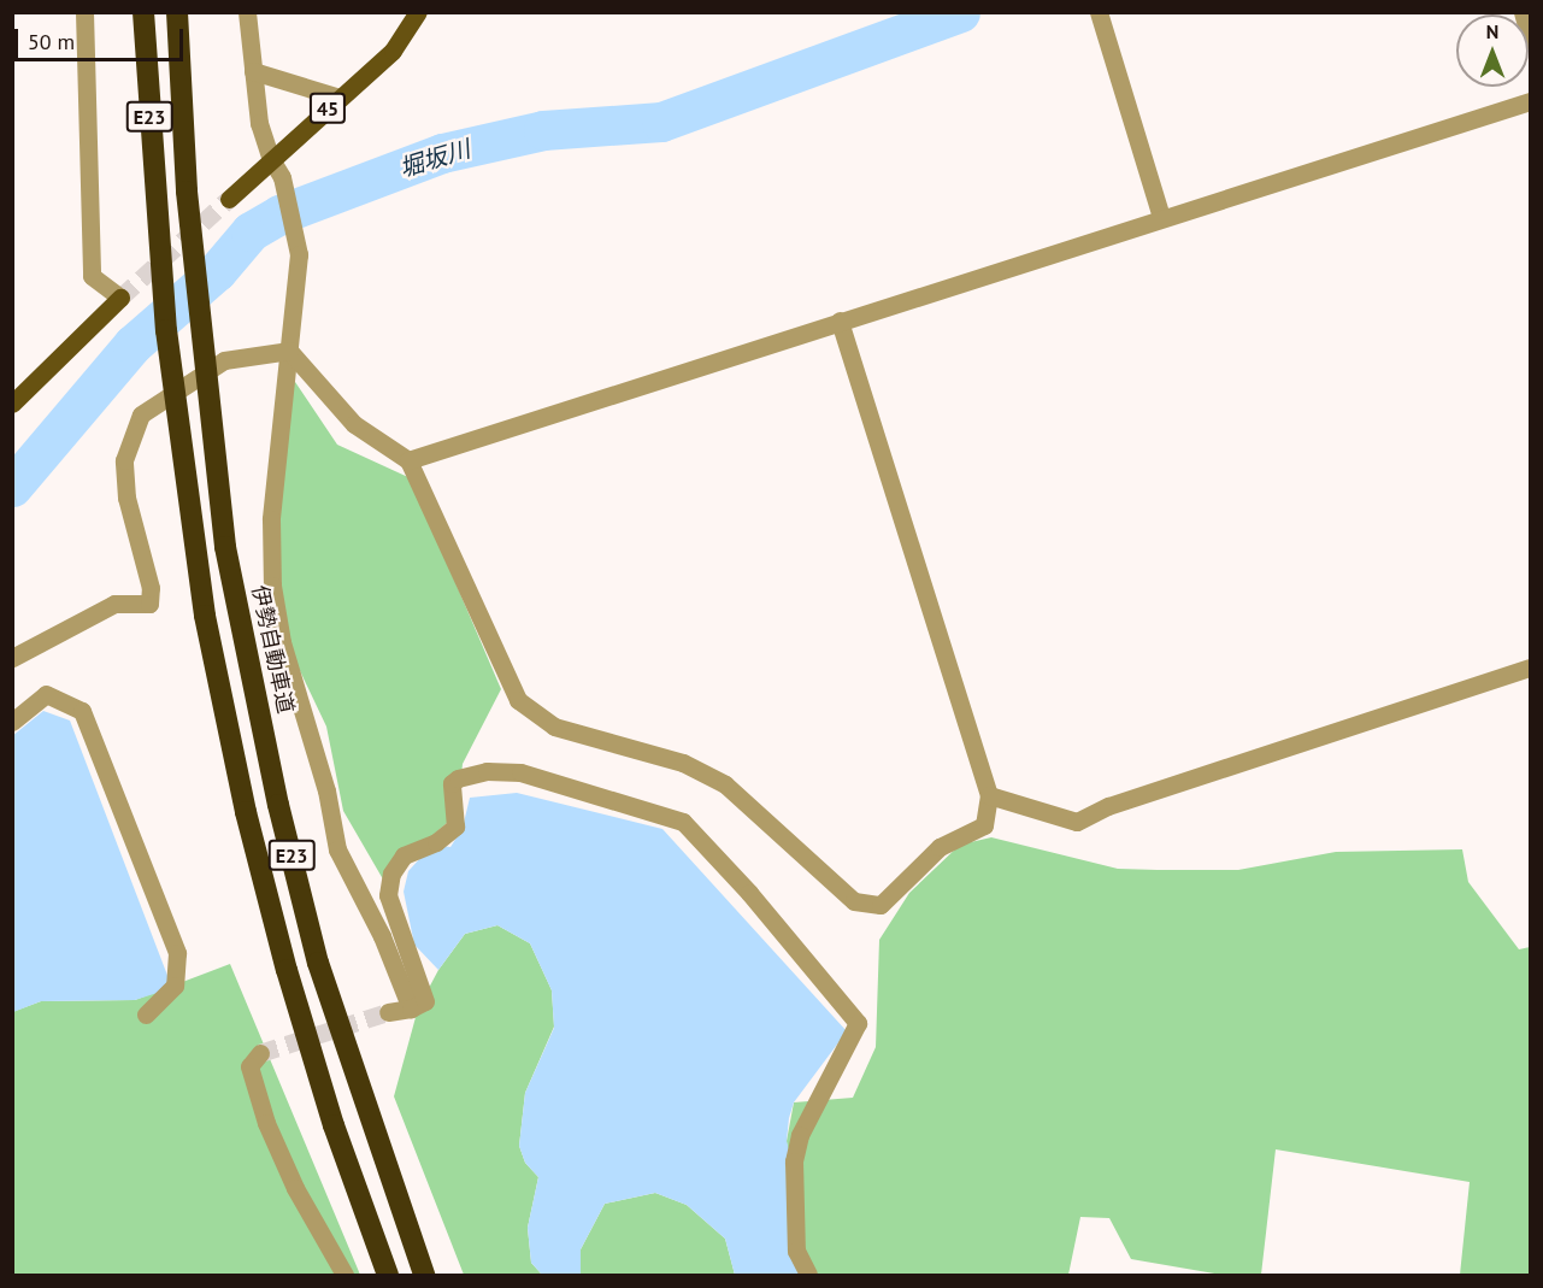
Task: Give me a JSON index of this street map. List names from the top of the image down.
{
  "streets": {
    "highway": ["E23", "伊勢自動車道"],
    "main road": ["45"]
  },
  "water": ["堀坂川"],
  "scale_bar": "50 m",
  "north": "top"
}
